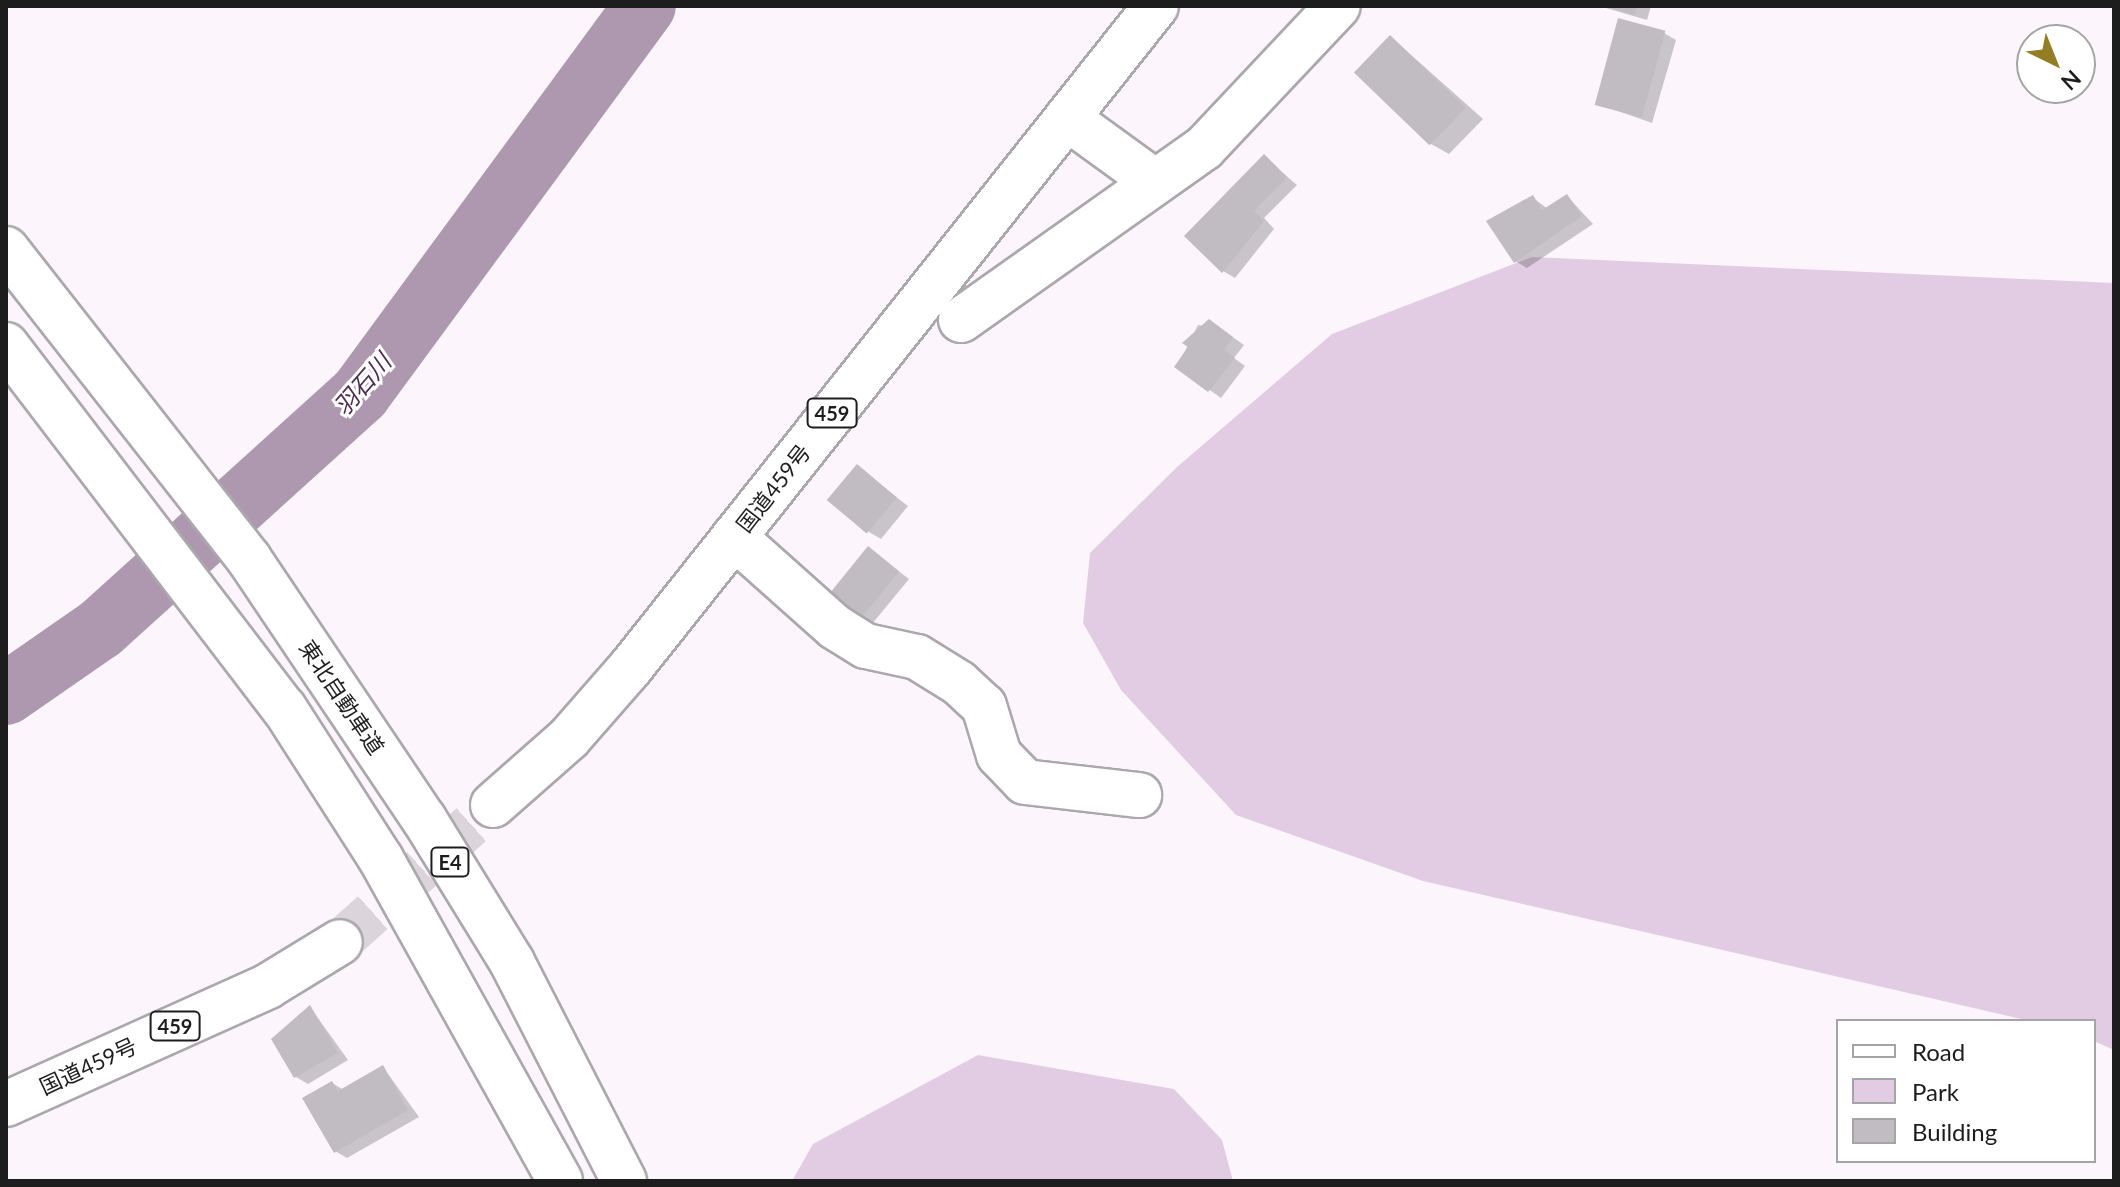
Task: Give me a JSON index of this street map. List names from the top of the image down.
{
  "streets": {
    "main road": [
      "459",
      "国道459号",
      "東北自動車道",
      "E4"
    ]
  },
  "water": ["羽石川"],
  "legend": ["Road", "Park", "Building"],
  "north": "bottom right"
}
